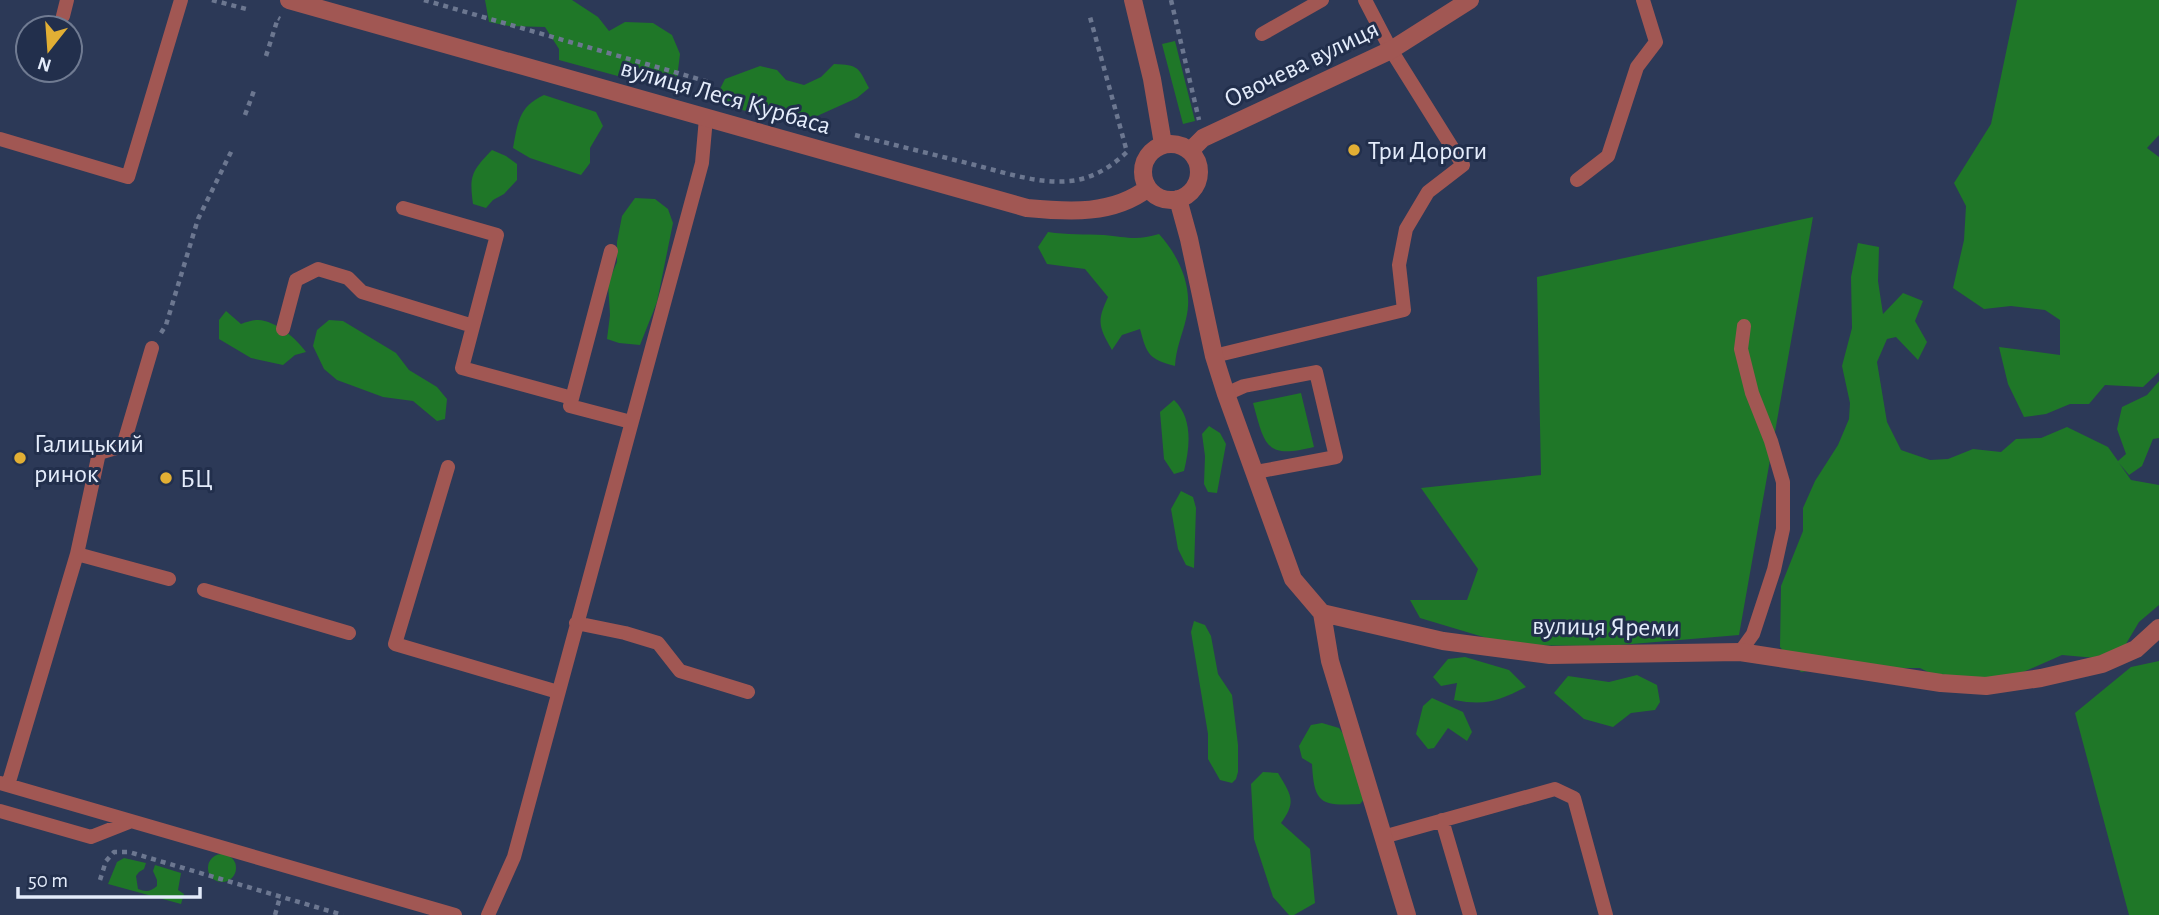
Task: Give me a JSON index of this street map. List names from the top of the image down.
{
  "streets": {
    "street": ["Овочева вулиця", "вулиця Леся Курбаса", "вулиця Яреми"]
  },
  "crossings": [
    ["Овочева вулиця", "вулиця Леся Курбаса"]
  ],
  "places": ["Три Дороги", "Галицький ринок", "БЦ"],
  "scale_bar": "50 m",
  "north": "bottom"
}
